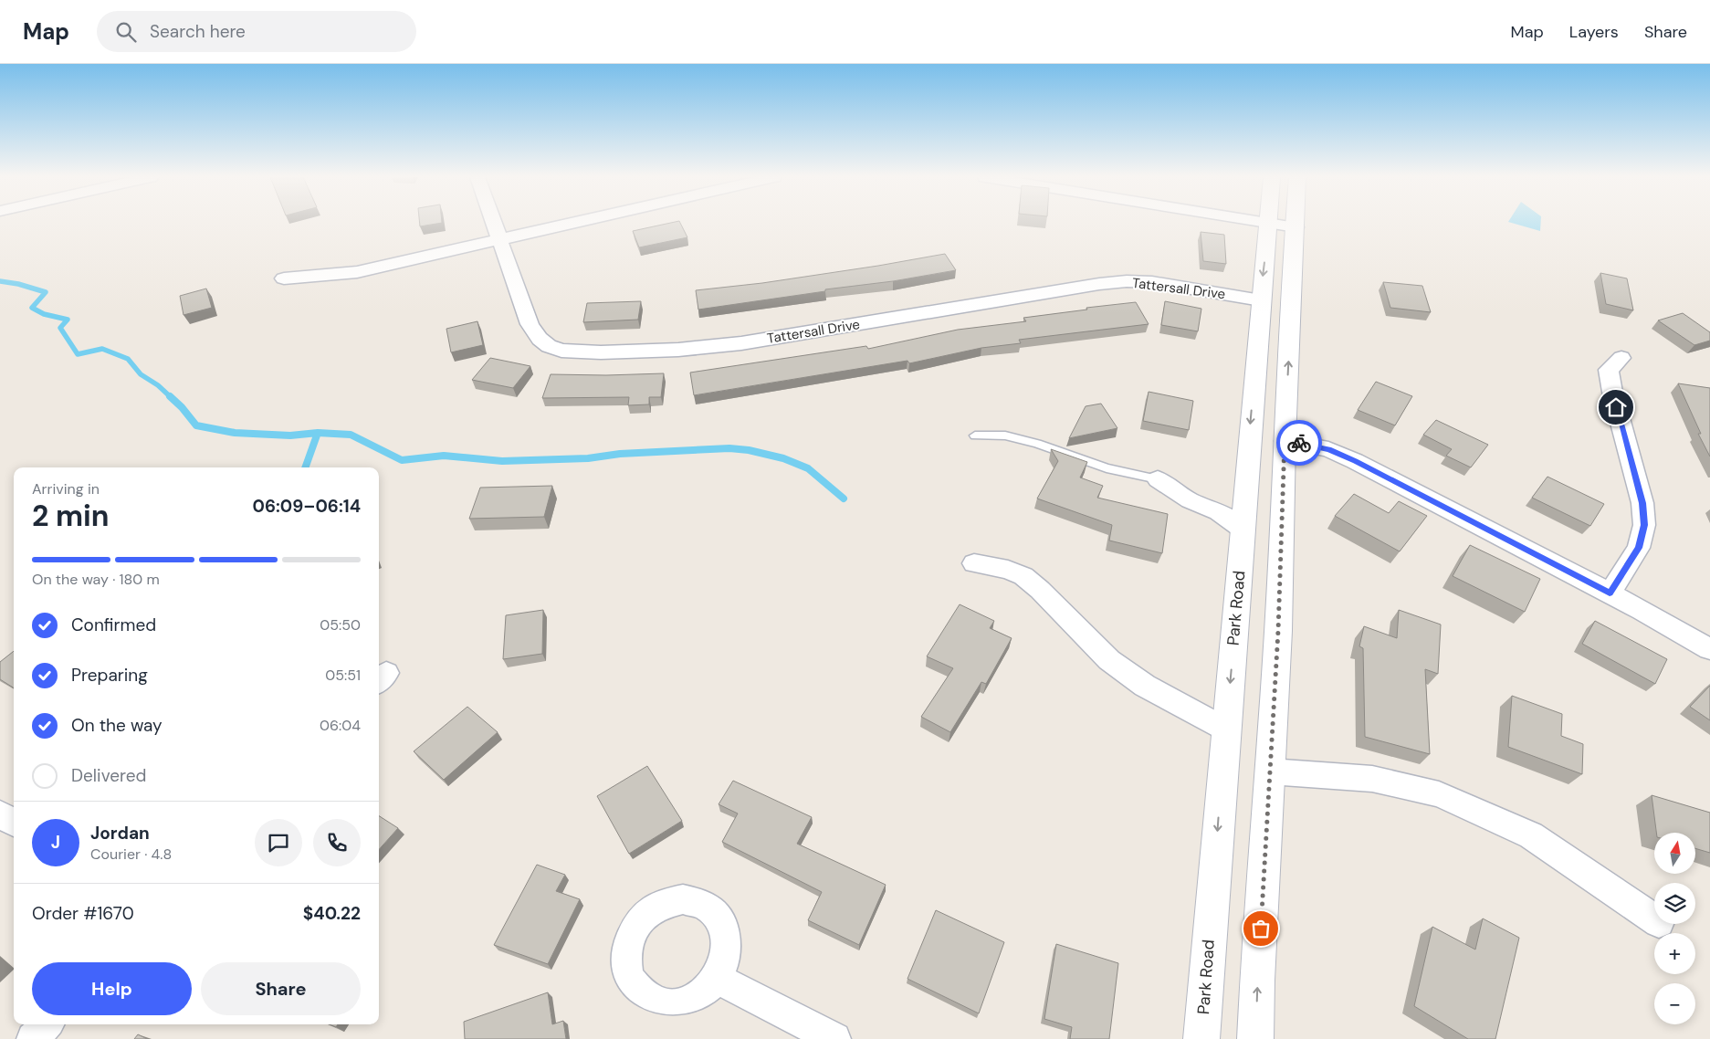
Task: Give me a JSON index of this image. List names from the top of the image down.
{
  "streets": {
    "main road": ["Park Road"],
    "street": ["Tattersall Drive"]
  },
  "crossings": [
    ["Tattersall Drive", "Park Road"]
  ],
  "north": "top",
  "page": {
    "header": "Map",
    "search": "Search here",
    "nav": ["Map", "Layers", "Share"],
    "heading": ["2 min", "Arriving in", "06:09–06:14"],
    "panel": [
      "Jordan",
      "Courier · 4.8",
      "Order #1670",
      "$40.22"
    ],
    "bar": "On the way · 180 m",
    "list": [
      ["Confirmed", "05:50"],
      ["Preparing", "05:51"],
      ["On the way", "06:04"],
      "Delivered"
    ],
    "round": "J",
    "map_buttons": ["+", "−"],
    "buttons": ["Help", "Share"]
  }
}
